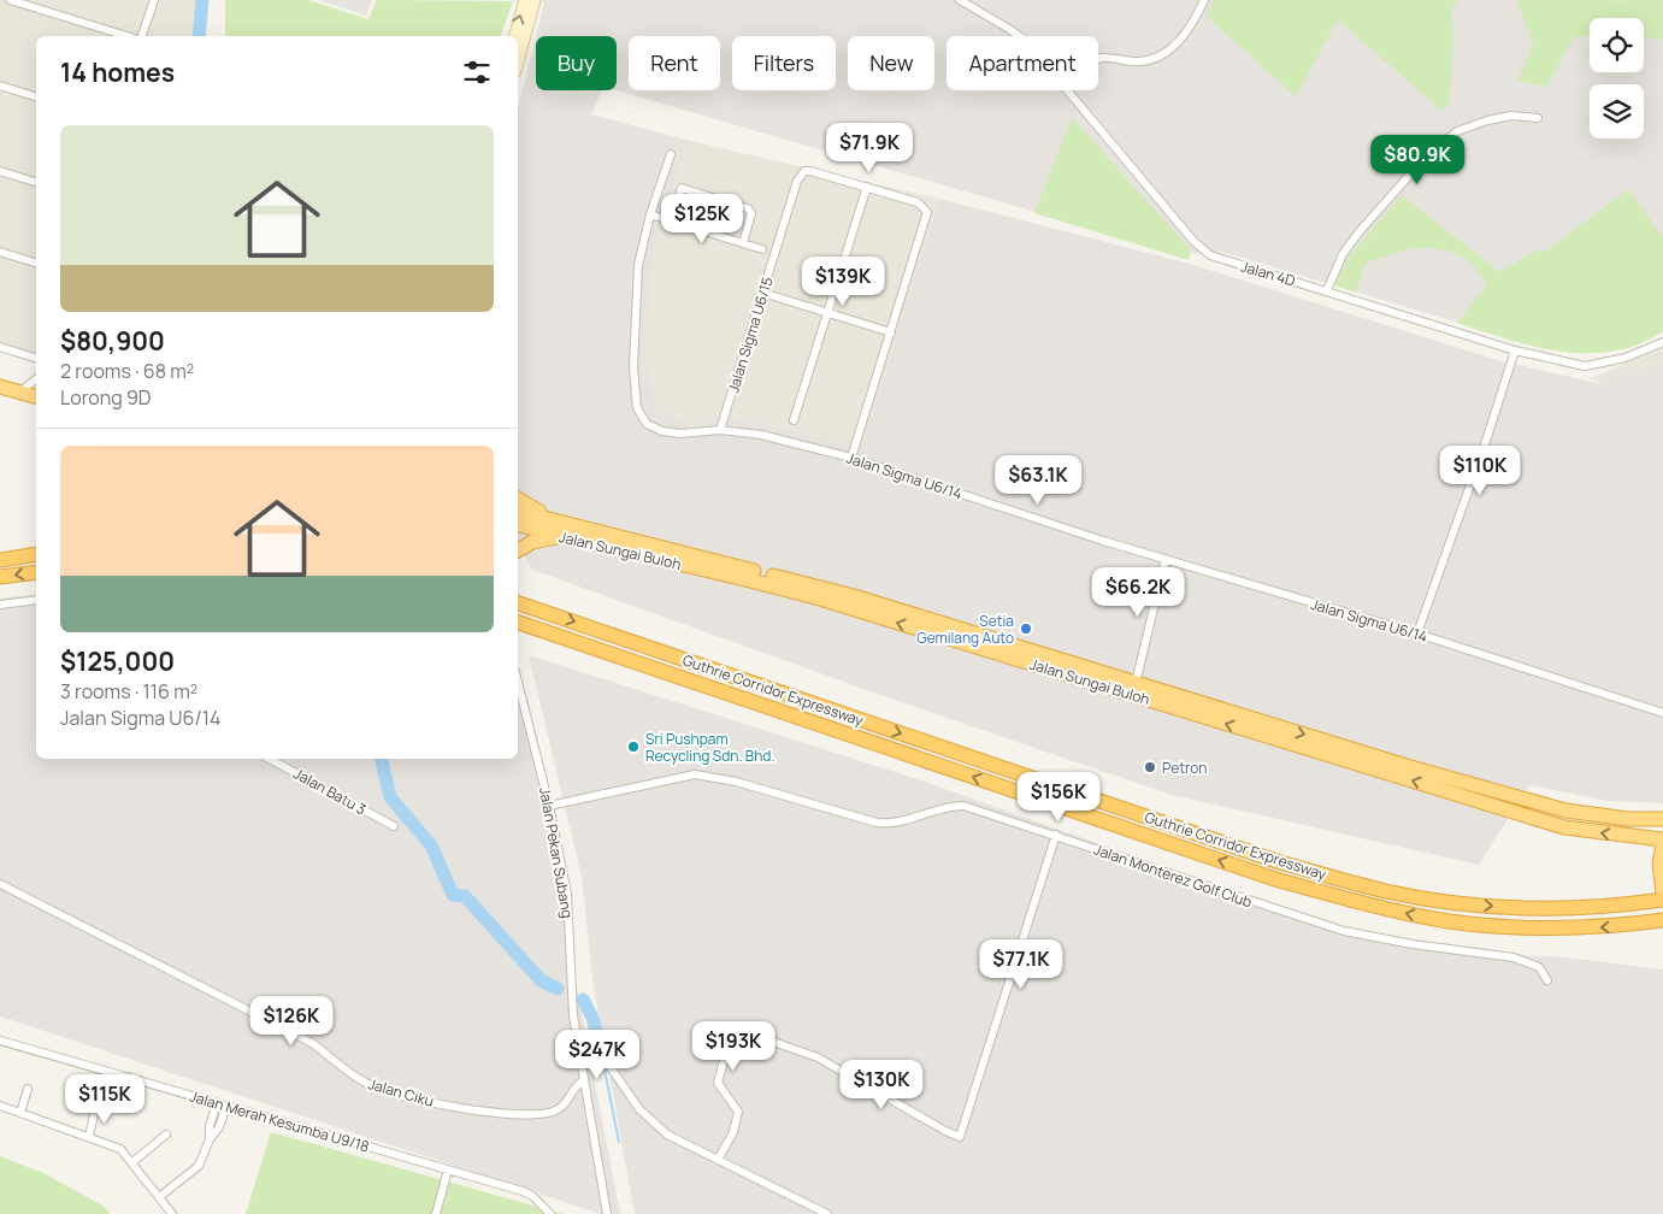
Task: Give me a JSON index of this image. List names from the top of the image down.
{
  "streets": {
    "highway": ["Jalan Sungai Buloh", "Guthrie Corridor Expressway"],
    "street": [
      "Jalan 4D",
      "Jalan Sigma U6/15",
      "Jalan Sigma U6/14",
      "Jalan Batu 3",
      "Jalan Pekan Subang",
      "Jalan Monterez Golf Club",
      "Jalan Ciku",
      "Jalan Merah Kesumba U9/18"
    ]
  },
  "crossings": [
    ["Jalan Sigma U6/15", "Jalan Sigma U6/14"],
    ["Jalan Pekan Subang", "Jalan Monterez Golf Club"],
    ["Jalan Pekan Subang", "Jalan Ciku"]
  ],
  "places": ["Setia Gemilang Auto", "Sri Pushpam Recycling Sdn. Bhd.", "Petron"],
  "page": {
    "chip": [
      "Buy",
      "Rent",
      "Filters",
      "New",
      "Apartment"
    ],
    "heading": "14 homes",
    "list": [
      {
        "name": "$80,900",
        "note": "2 rooms · 68 m² · Lorong 9D"
      },
      {
        "name": "$125,000",
        "note": "3 rooms · 116 m² · Jalan Sigma U6/14"
      }
    ],
    "price": [
      "$71.9K",
      "$80.9K",
      "$125K",
      "$139K",
      "$110K",
      "$63.1K",
      "$66.2K",
      "$156K",
      "$77.1K",
      "$126K",
      "$193K",
      "$247K",
      "$130K",
      "$115K"
    ]
  }
}
